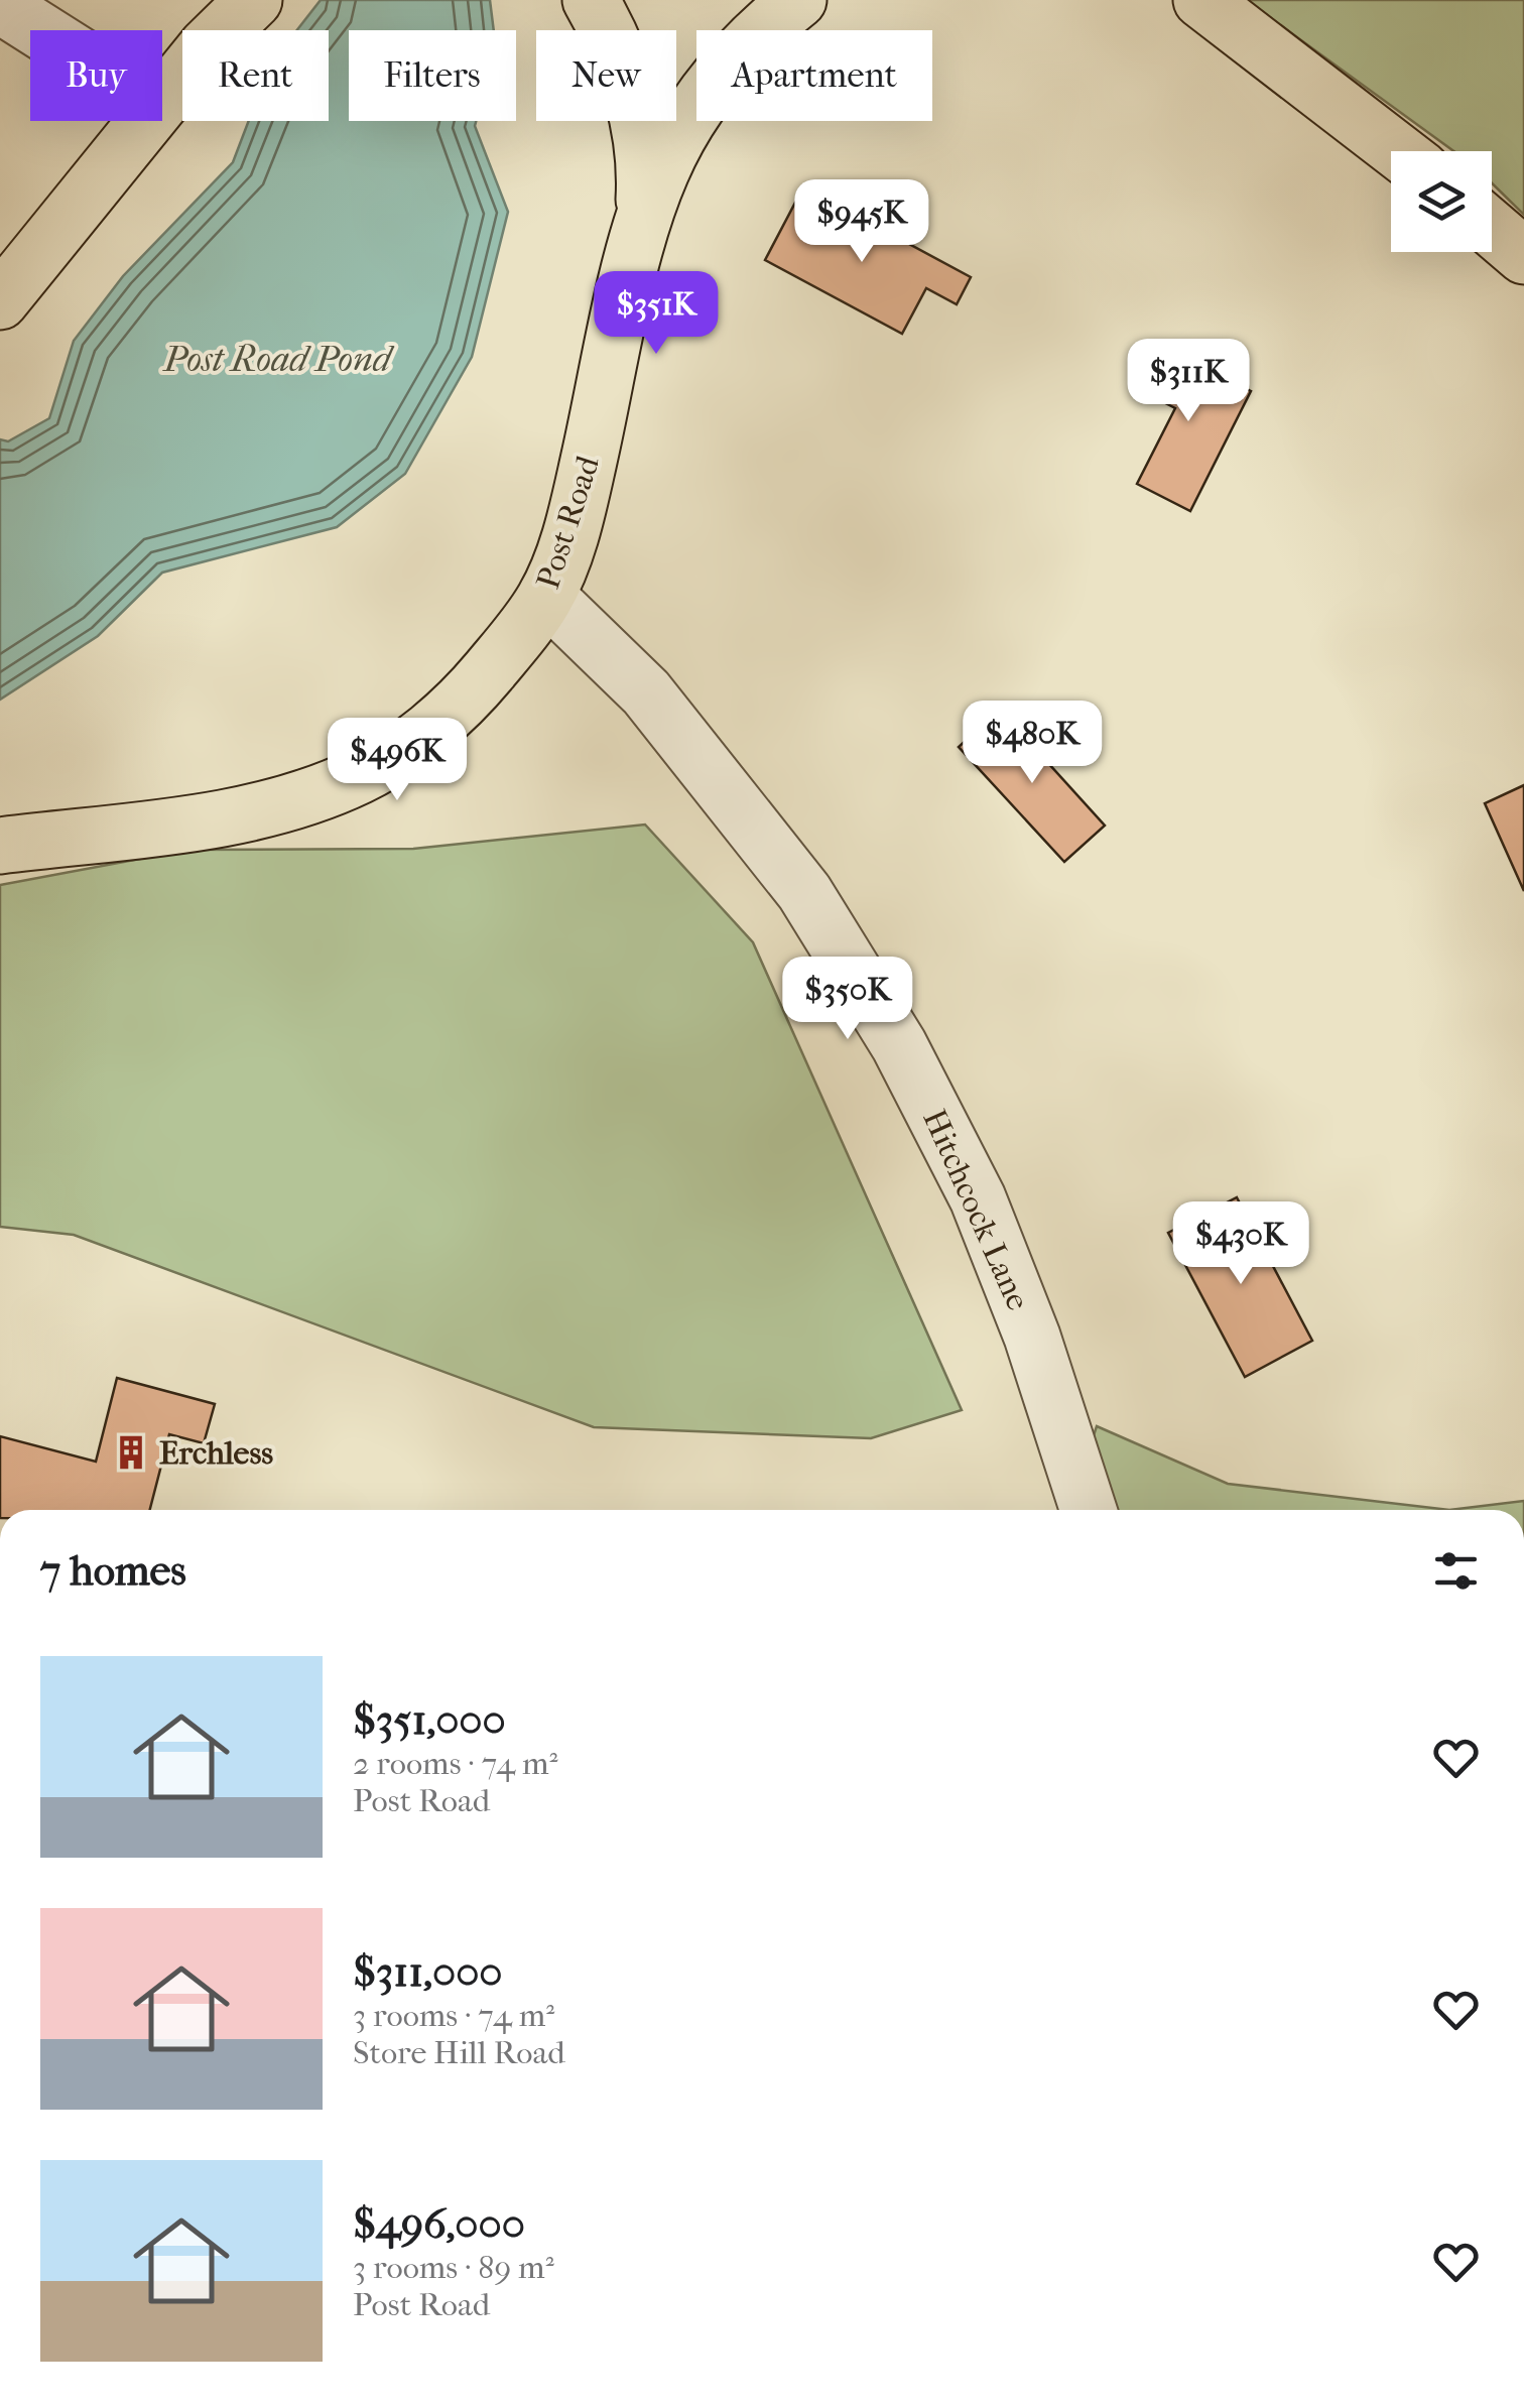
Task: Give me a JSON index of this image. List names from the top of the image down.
{
  "streets": {
    "main road": ["Post Road"],
    "street": ["Hitchcock Lane"]
  },
  "crossings": [
    ["Post Road", "Hitchcock Lane"]
  ],
  "water": ["Post Road Pond"],
  "places": {
    "building": ["Erchless"]
  },
  "page": {
    "chip": [
      "Buy",
      "Rent",
      "Filters",
      "New",
      "Apartment"
    ],
    "price": [
      "$945K",
      "$351K",
      "$311K",
      "$480K",
      "$496K",
      "$350K",
      "$430K"
    ],
    "heading": "7 homes",
    "list": [
      {
        "name": "$351,000",
        "note": "2 rooms · 74 m² · Post Road"
      },
      {
        "name": "$311,000",
        "note": "3 rooms · 74 m² · Store Hill Road"
      },
      {
        "name": "$496,000",
        "note": "3 rooms · 89 m² · Post Road"
      }
    ]
  }
}
